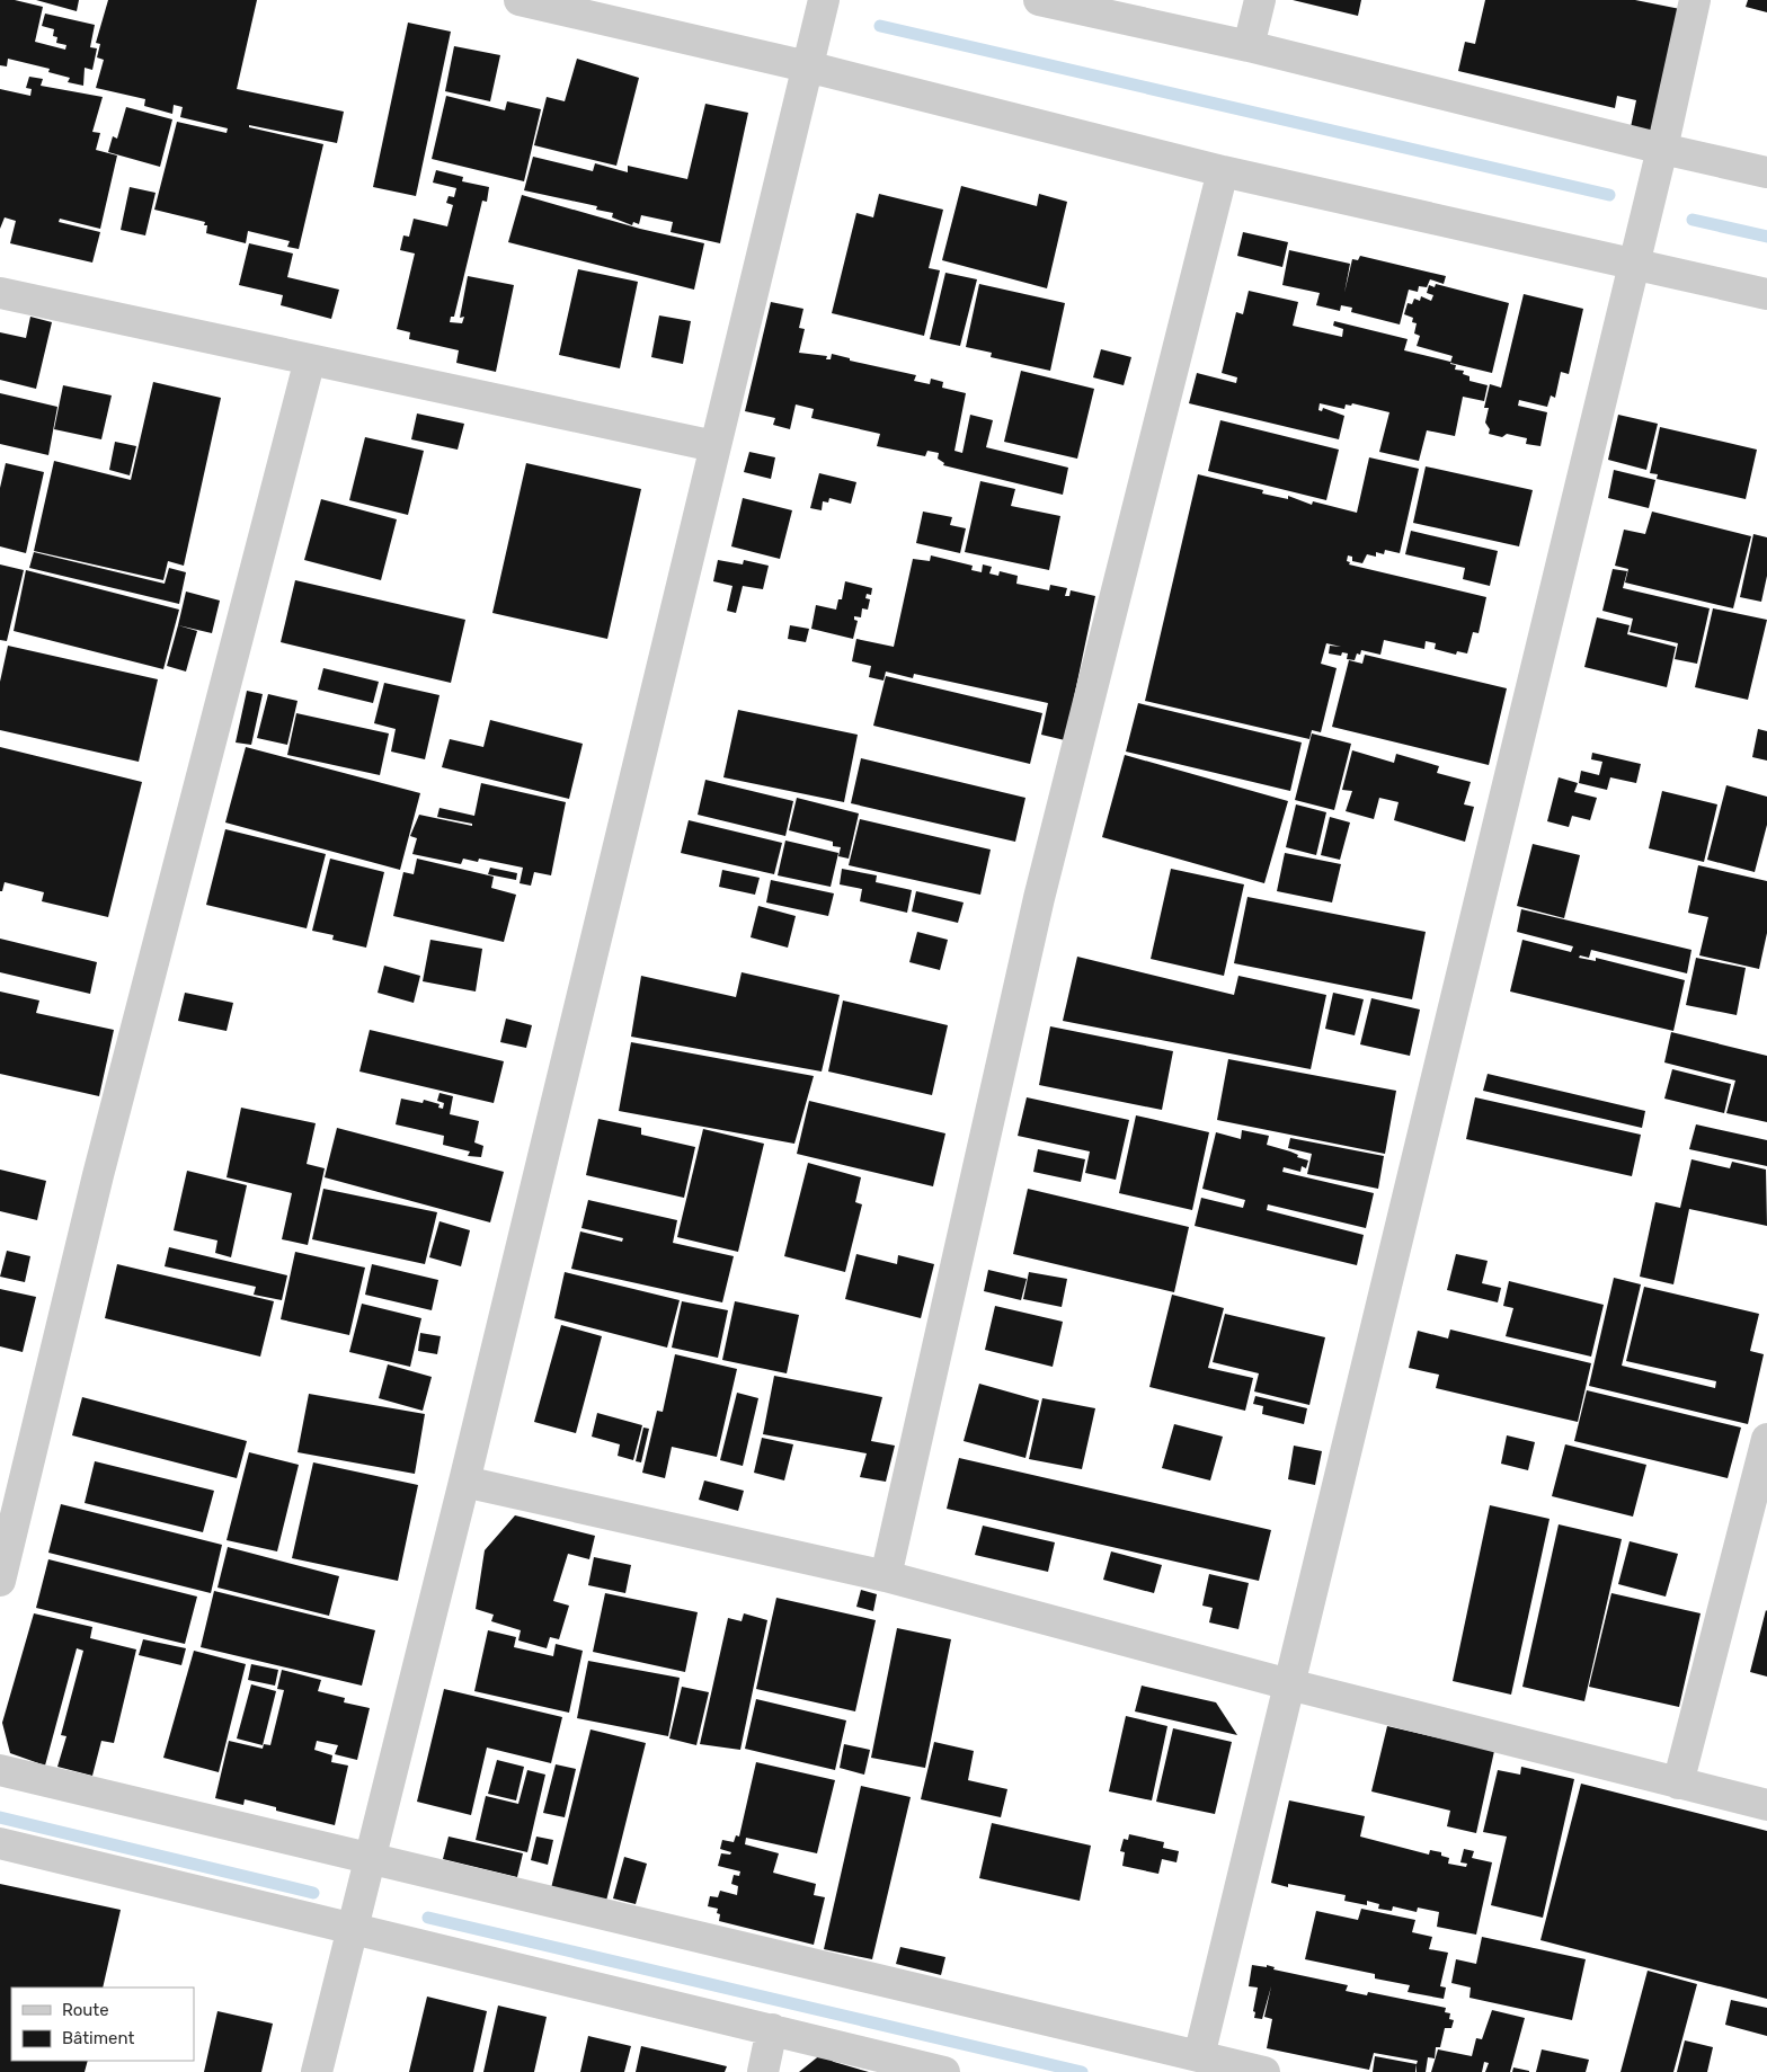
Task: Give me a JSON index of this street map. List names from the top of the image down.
{
  "legend": ["Route", "Bâtiment"]
}
